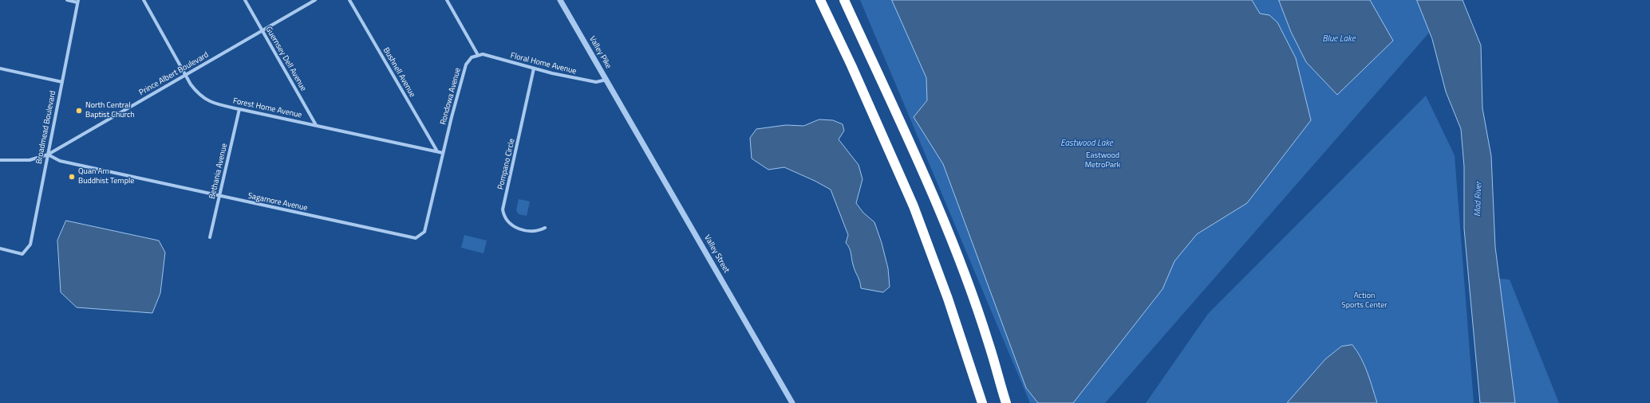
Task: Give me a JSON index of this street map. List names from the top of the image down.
{
  "streets": {
    "street": [
      "Valley Pike",
      "Guernsey Dell Avenue",
      "Floral Home Avenue",
      "Bushnell Avenue",
      "Prince Albert Boulevard",
      "Rondowa Avenue",
      "Forest Home Avenue",
      "Broadmead Boulevard",
      "Pompano Circle",
      "Bethania Avenue",
      "Sagamore Avenue",
      "Valley Street"
    ]
  },
  "crossings": [
    ["Valley Pike", "Floral Home Avenue"],
    ["Valley Pike", "Valley Street"],
    ["Guernsey Dell Avenue", "Prince Albert Boulevard"],
    ["Guernsey Dell Avenue", "Forest Home Avenue"],
    ["Floral Home Avenue", "Rondowa Avenue"],
    ["Floral Home Avenue", "Pompano Circle"],
    ["Bushnell Avenue", "Forest Home Avenue"],
    ["Prince Albert Boulevard", "Forest Home Avenue"],
    ["Prince Albert Boulevard", "Broadmead Boulevard"],
    ["Prince Albert Boulevard", "Sagamore Avenue"],
    ["Rondowa Avenue", "Forest Home Avenue"],
    ["Rondowa Avenue", "Sagamore Avenue"],
    ["Forest Home Avenue", "Bethania Avenue"],
    ["Forest Home Avenue", "Sagamore Avenue"],
    ["Broadmead Boulevard", "Sagamore Avenue"],
    ["Bethania Avenue", "Sagamore Avenue"]
  ],
  "water": ["Blue Lake", "Eastwood Lake", "Mad River"],
  "parks": ["Eastwood MetroPark", "Action Sports Center"],
  "places": ["North Central Baptist Church", "Quan Am Buddhist Temple"]
}
